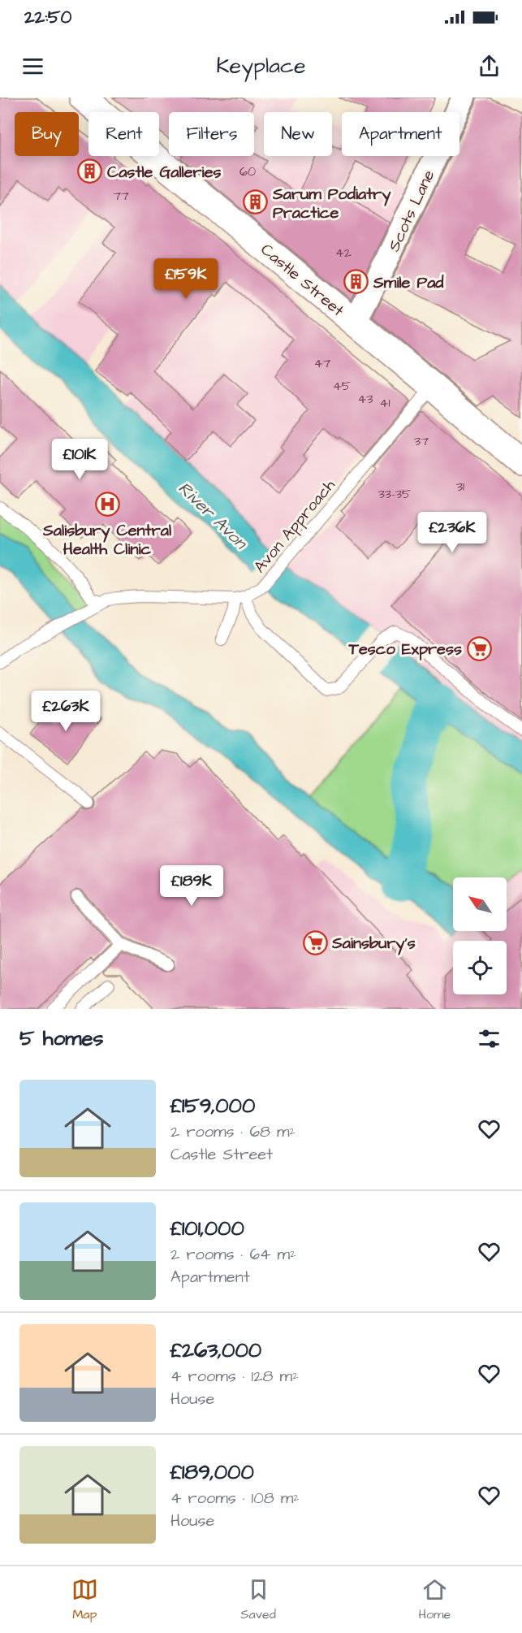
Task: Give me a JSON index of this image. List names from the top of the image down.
{
  "streets": {
    "street": ["Scots Lane", "Castle Street"],
    "lane": ["Avon Approach"]
  },
  "crossings": [
    ["Scots Lane", "Castle Street"],
    ["Castle Street", "Avon Approach"]
  ],
  "water": ["River Avon"],
  "places": {
    "building": ["Castle Galleries", "Sarum Podiatry Practice", "Smile Pad"],
    "hospital": ["Salisbury Central Health Clinic"],
    "supermarket": ["Tesco Express", "Sainsbury's"]
  },
  "house_numbers": [
    "60",
    "77",
    "42",
    "47",
    "45",
    "43",
    "41",
    "37",
    "31",
    "33-35"
  ],
  "north": "top left",
  "page": {
    "status": "22:50",
    "header": "Keyplace",
    "chip": [
      "Buy",
      "Rent",
      "Filters",
      "New",
      "Apartment"
    ],
    "price": [
      "£159K",
      "£101K",
      "£236K",
      "£263K",
      "£189K"
    ],
    "heading": "5 homes",
    "list": [
      {
        "name": "£159,000",
        "note": "2 rooms · 68 m² · Castle Street"
      },
      {
        "name": "£101,000",
        "note": "2 rooms · 64 m² · Apartment"
      },
      {
        "name": "£263,000",
        "note": "4 rooms · 128 m² · House"
      },
      {
        "name": "£189,000",
        "note": "4 rooms · 108 m² · House"
      }
    ],
    "tabs": ["Map", "Saved", "Home"]
  }
}
